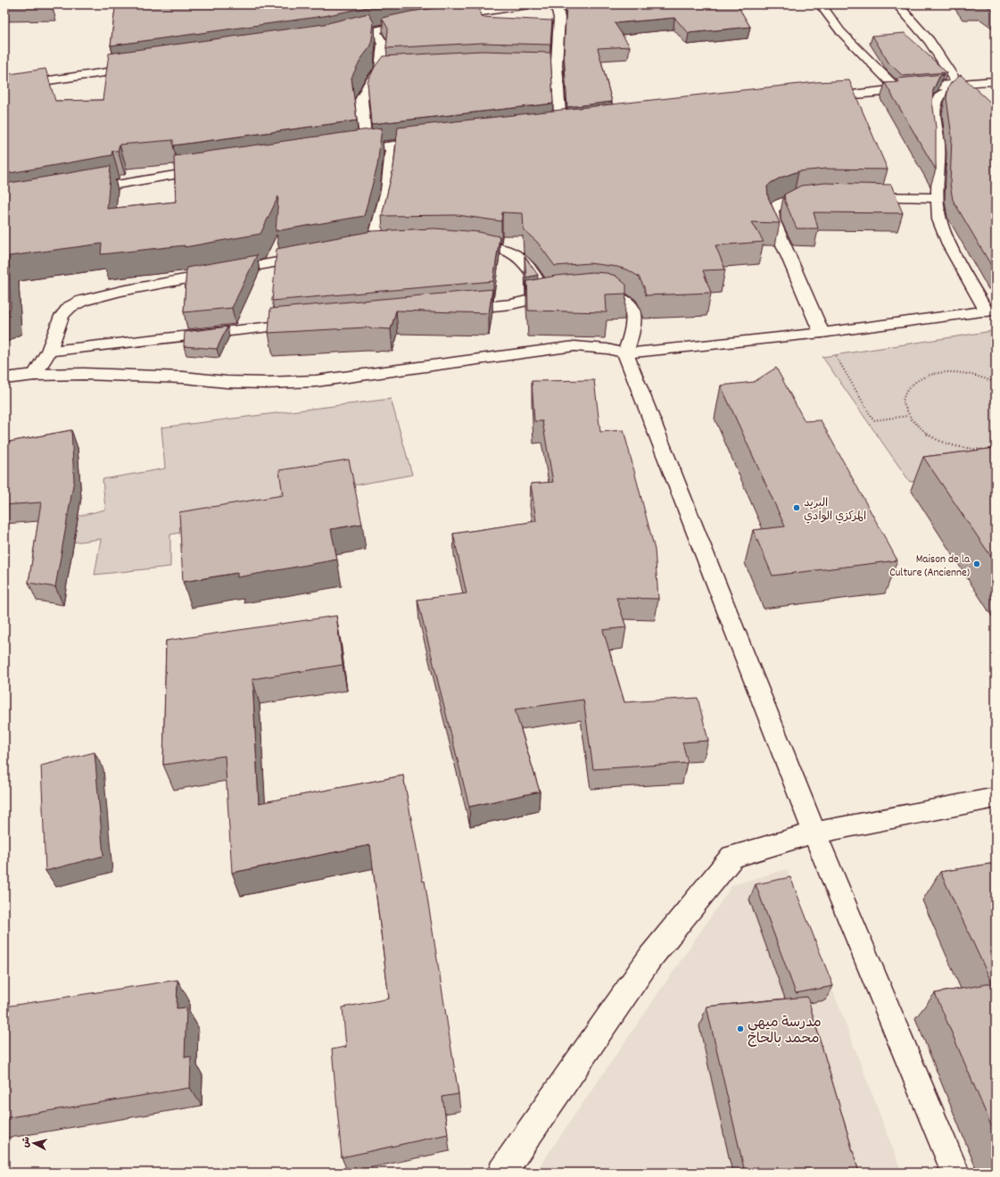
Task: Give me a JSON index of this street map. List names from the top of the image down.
{
  "places": ["البريد المركزي الوادي", "Maison de la Culture (Ancienne)", "مدرسة ميهي محمد بالحاج"],
  "north": "left"
}
